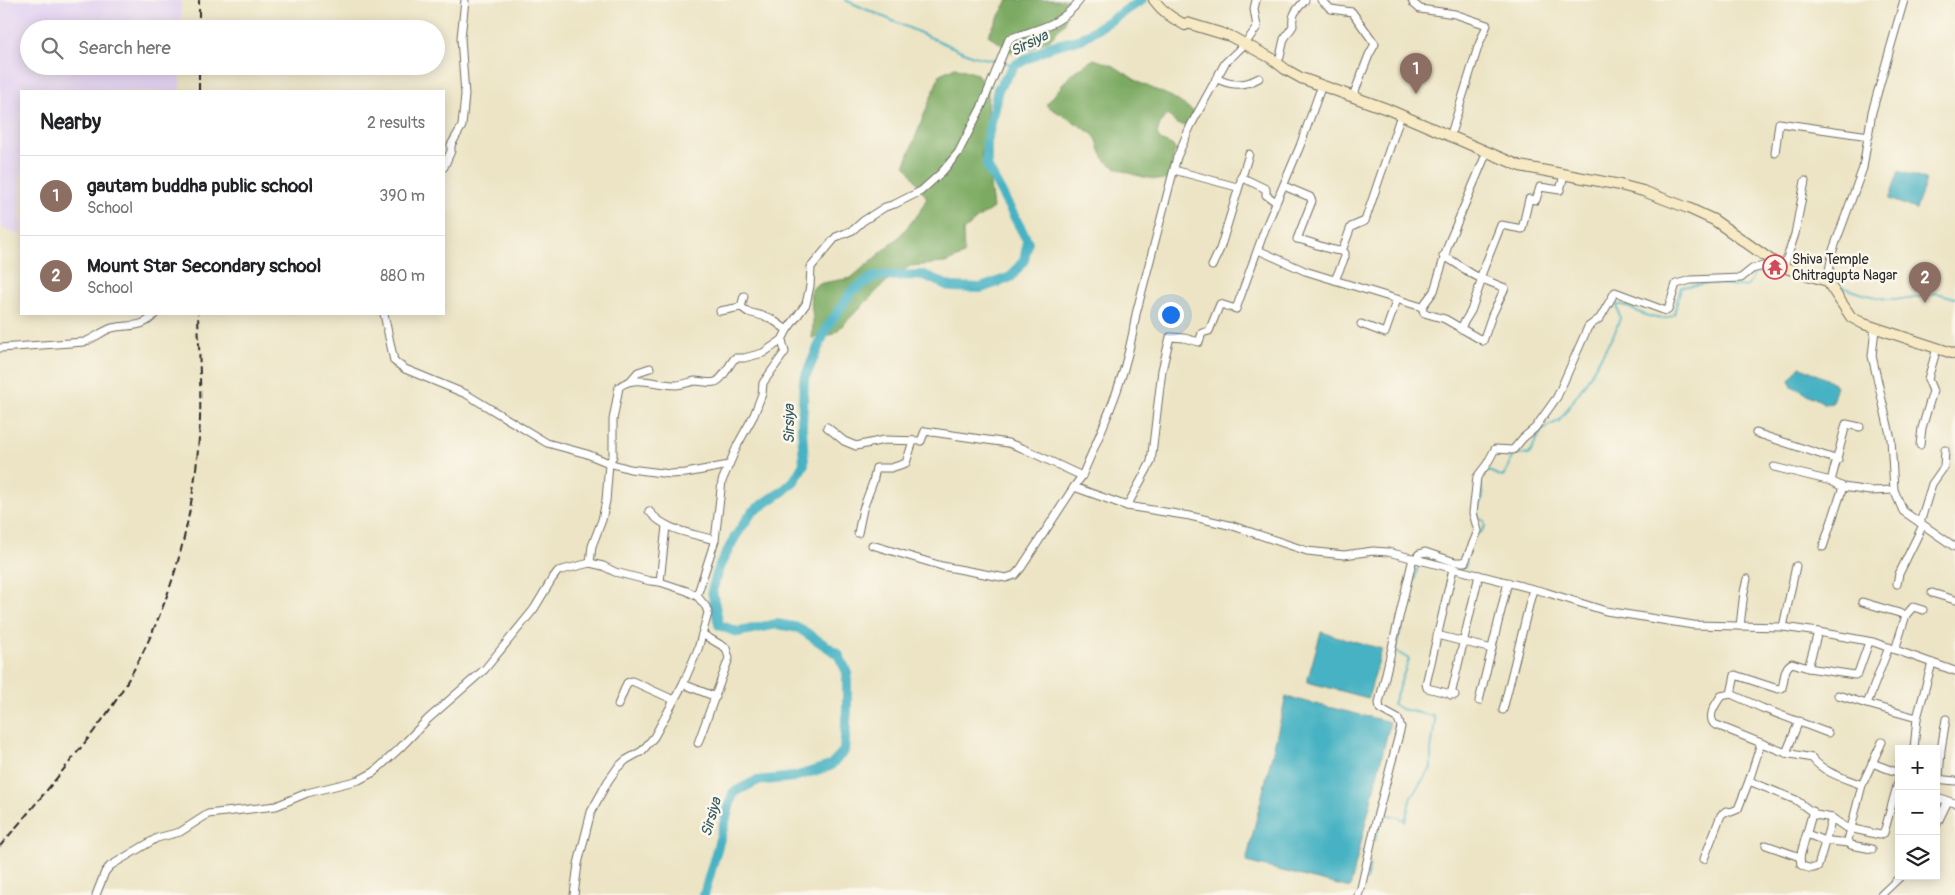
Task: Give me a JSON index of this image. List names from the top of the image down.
{
  "water": ["Sirsiya"],
  "places": {
    "temple": ["Shiva Temple Chitragupta Nagar"]
  },
  "page": {
    "search": "Search here",
    "pins": ["1", "2"],
    "heading": ["Nearby", "2 results"],
    "list": [
      {
        "mark": "1",
        "name": "gautam buddha public school",
        "note": "School",
        "value": "390 m"
      },
      {
        "mark": "2",
        "name": "Mount Star Secondary school",
        "note": "School",
        "value": "880 m"
      }
    ],
    "map_buttons": ["+", "−"]
  }
}
